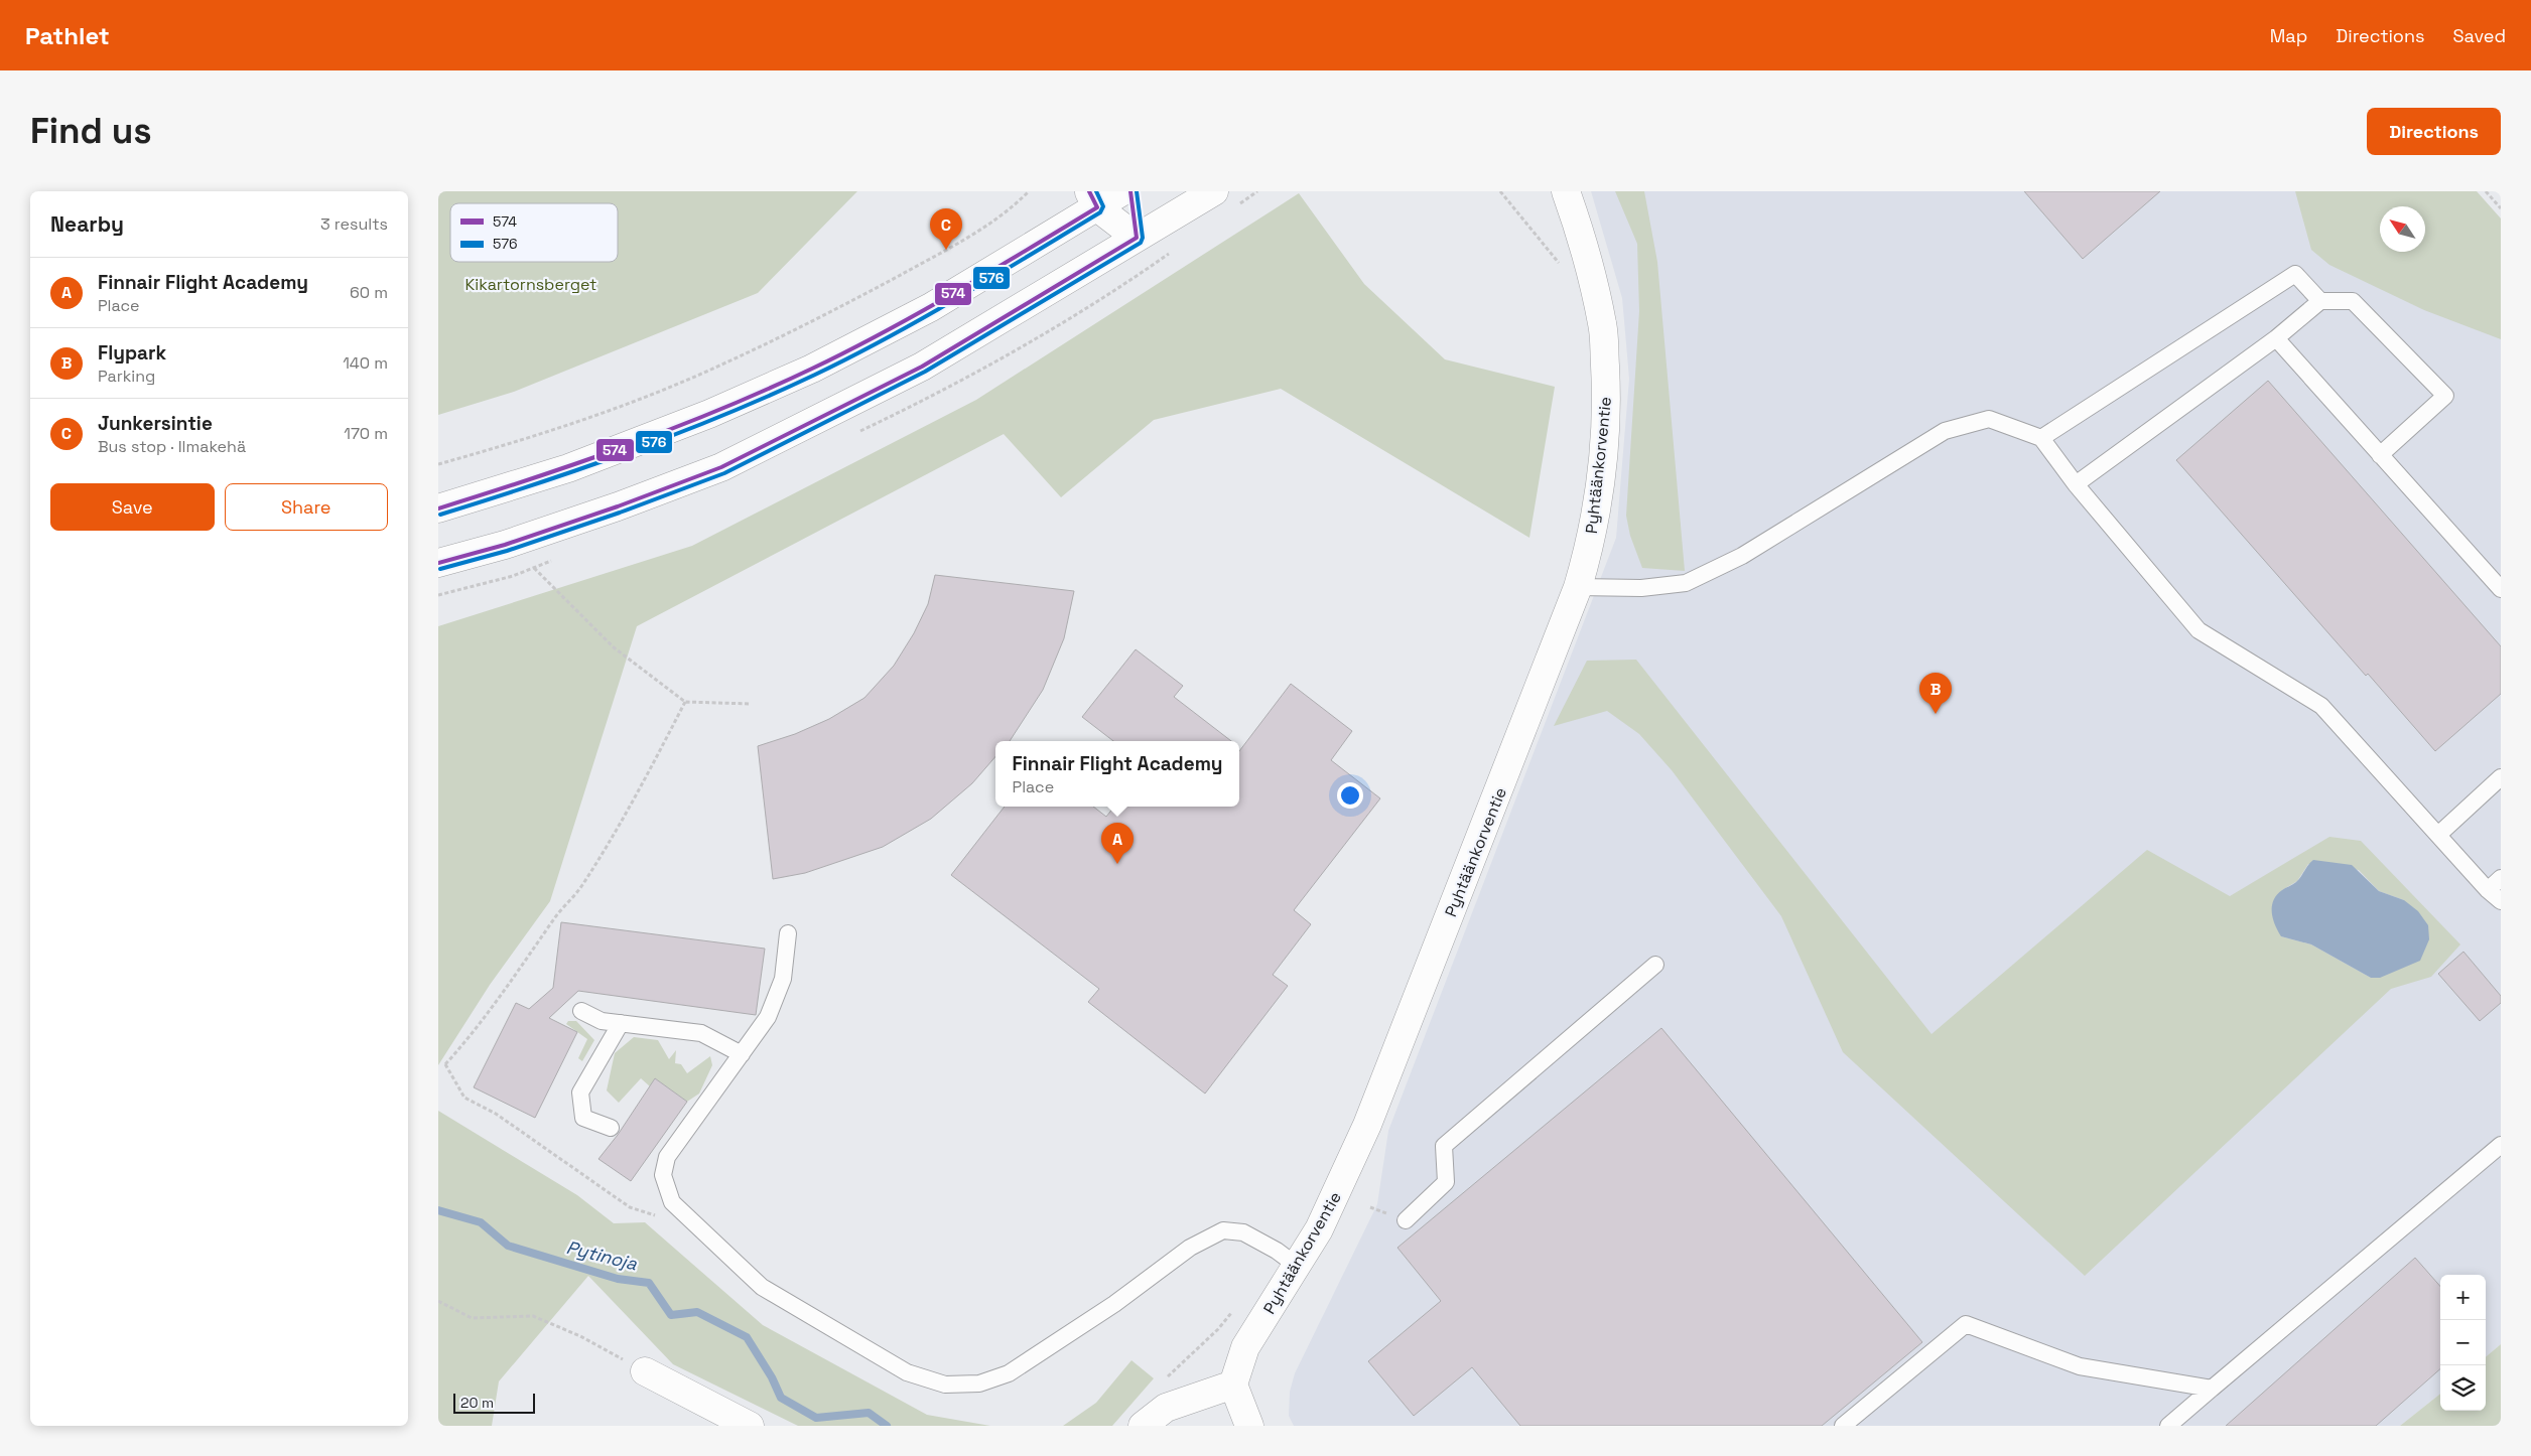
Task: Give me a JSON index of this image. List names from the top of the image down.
{
  "streets": {
    "main road": ["Pyhtäänkorventie"]
  },
  "water": ["Pytinoja"],
  "parks": ["Kikartornsberget"],
  "lines": ["transit line 574", "transit line 576"],
  "legend": ["574", "576"],
  "scale_bar": "20 m",
  "north": "top left",
  "page": {
    "header": "Pathlet",
    "nav": ["Map", "Directions", "Saved"],
    "buttons": [
      "Directions",
      ["Save", "Share"]
    ],
    "title": "Find us",
    "heading": ["Nearby", "3 results"],
    "pins": ["C", "B", "A"],
    "list": [
      {
        "mark": "A",
        "name": "Finnair Flight Academy",
        "note": "Place",
        "value": "60 m"
      },
      {
        "mark": "B",
        "name": "Flypark",
        "note": "Parking",
        "value": "140 m"
      },
      {
        "mark": "C",
        "name": "Junkersintie",
        "note": "Bus stop · Ilmakehä",
        "value": "170 m"
      }
    ],
    "popup": ["Finnair Flight Academy", "Place"],
    "map_buttons": ["+", "−"],
    "scale": "20 m"
  }
}
